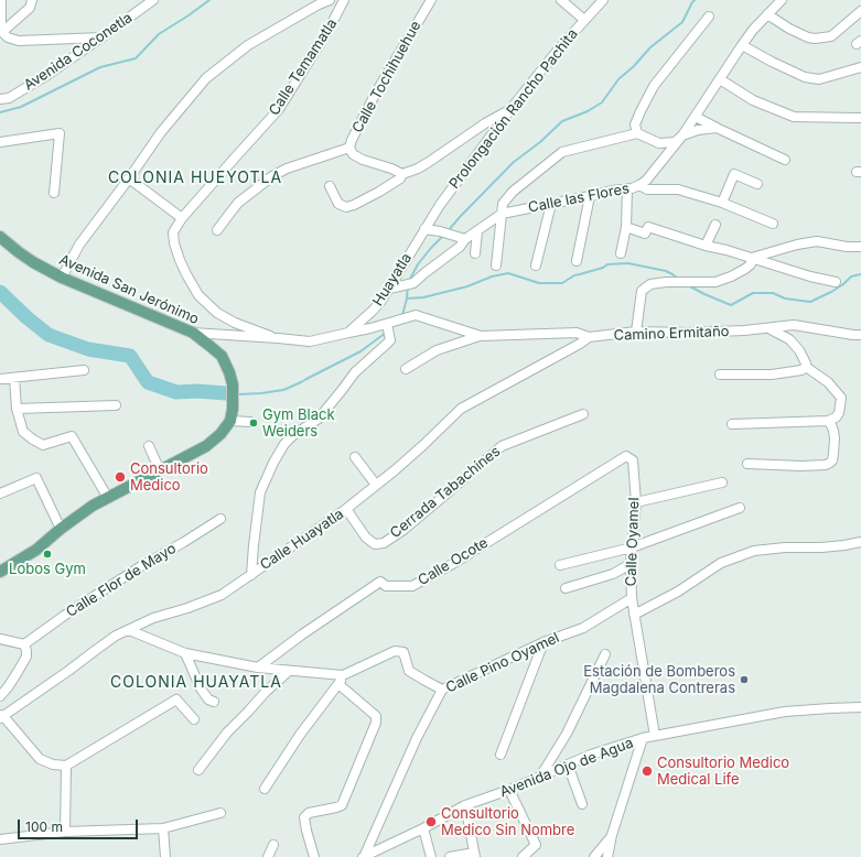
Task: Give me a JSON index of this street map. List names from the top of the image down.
{
  "streets": {
    "main road": ["Avenida San Jerónimo"],
    "street": [
      "Avenida Coconetla",
      "Calle Temamatla",
      "Calle Tochihuehue",
      "Prolongación Rancho Pachita",
      "Calle las Flores",
      "Huayatla",
      "Camino Ermitaño",
      "Cerrada Tabachines",
      "Calle Huayatla",
      "Calle Oyamel",
      "Calle Ocote",
      "Calle Flor de Mayo",
      "Calle Pino Oyamel",
      "Avenida Ojo de Agua"
    ]
  },
  "crossings": [
    ["Calle Temamatla", "Camino Ermitaño"],
    ["Prolongación Rancho Pachita", "Huayatla"],
    ["Calle las Flores", "Huayatla"],
    ["Huayatla", "Camino Ermitaño"],
    ["Camino Ermitaño", "Calle Huayatla"],
    ["Cerrada Tabachines", "Calle Huayatla"],
    ["Calle Oyamel", "Calle Ocote"],
    ["Calle Oyamel", "Calle Pino Oyamel"],
    ["Calle Oyamel", "Avenida Ojo de Agua"],
    ["Calle Pino Oyamel", "Avenida Ojo de Agua"]
  ],
  "districts": ["COLONIA HUEYOTLA", "COLONIA HUAYATLA"],
  "places": [
    "Gym Black Weiders",
    "Consultorio Medico",
    "Lobos Gym",
    "Estación de Bomberos Magdalena Contreras",
    "Consultorio Medico Medical Life",
    "Consultorio Medico Sin Nombre"
  ],
  "scale_bar": "100 m"
}
